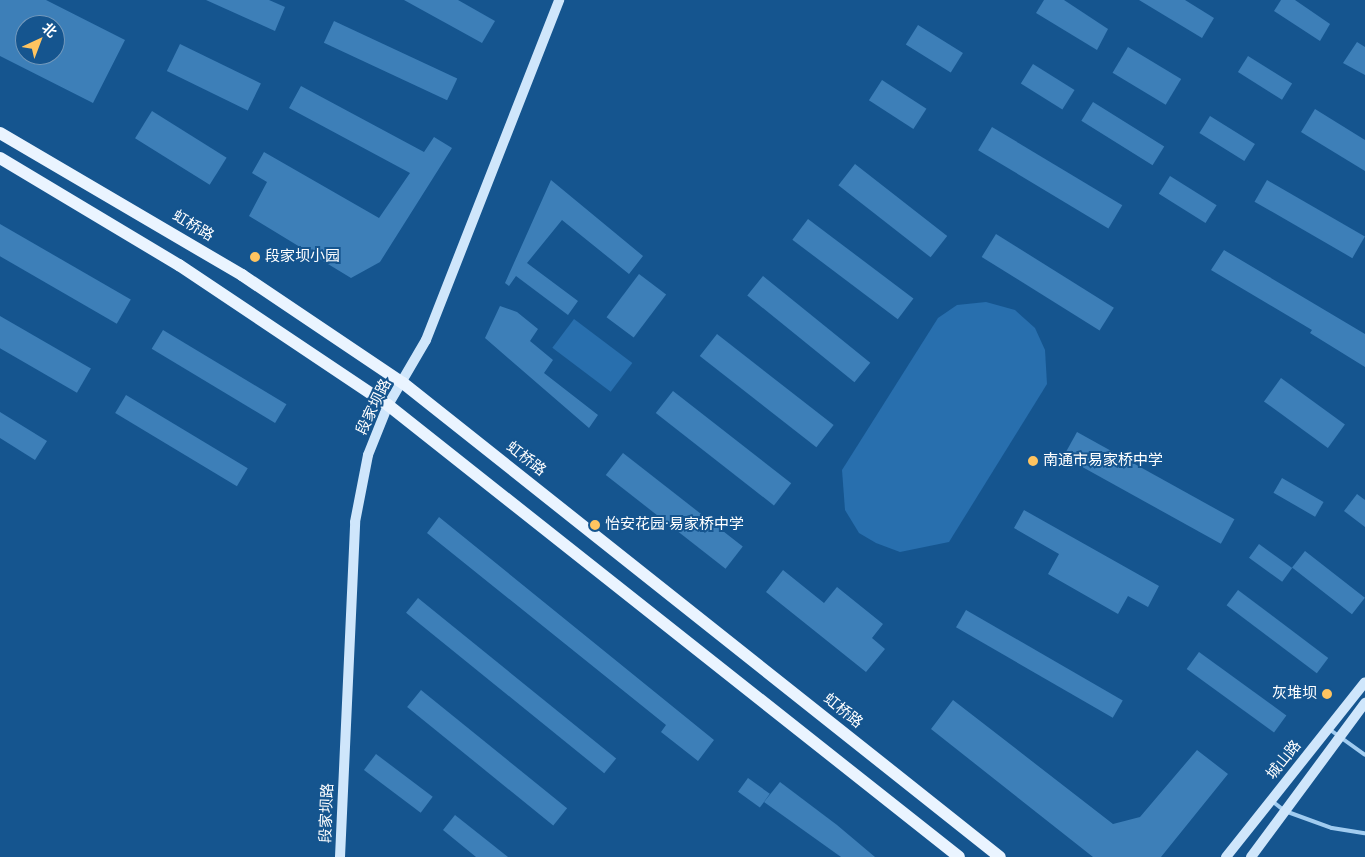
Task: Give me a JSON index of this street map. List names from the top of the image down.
{
  "streets": {
    "main road": ["虹桥路"],
    "street": ["段家坝路", "城山路"]
  },
  "crossings": [
    ["虹桥路", "段家坝路"]
  ],
  "places": [
    "段家坝小园",
    "南通市易家桥中学",
    "怡安花园·易家桥中学",
    "灰堆坝"
  ],
  "north": "top right"
}
